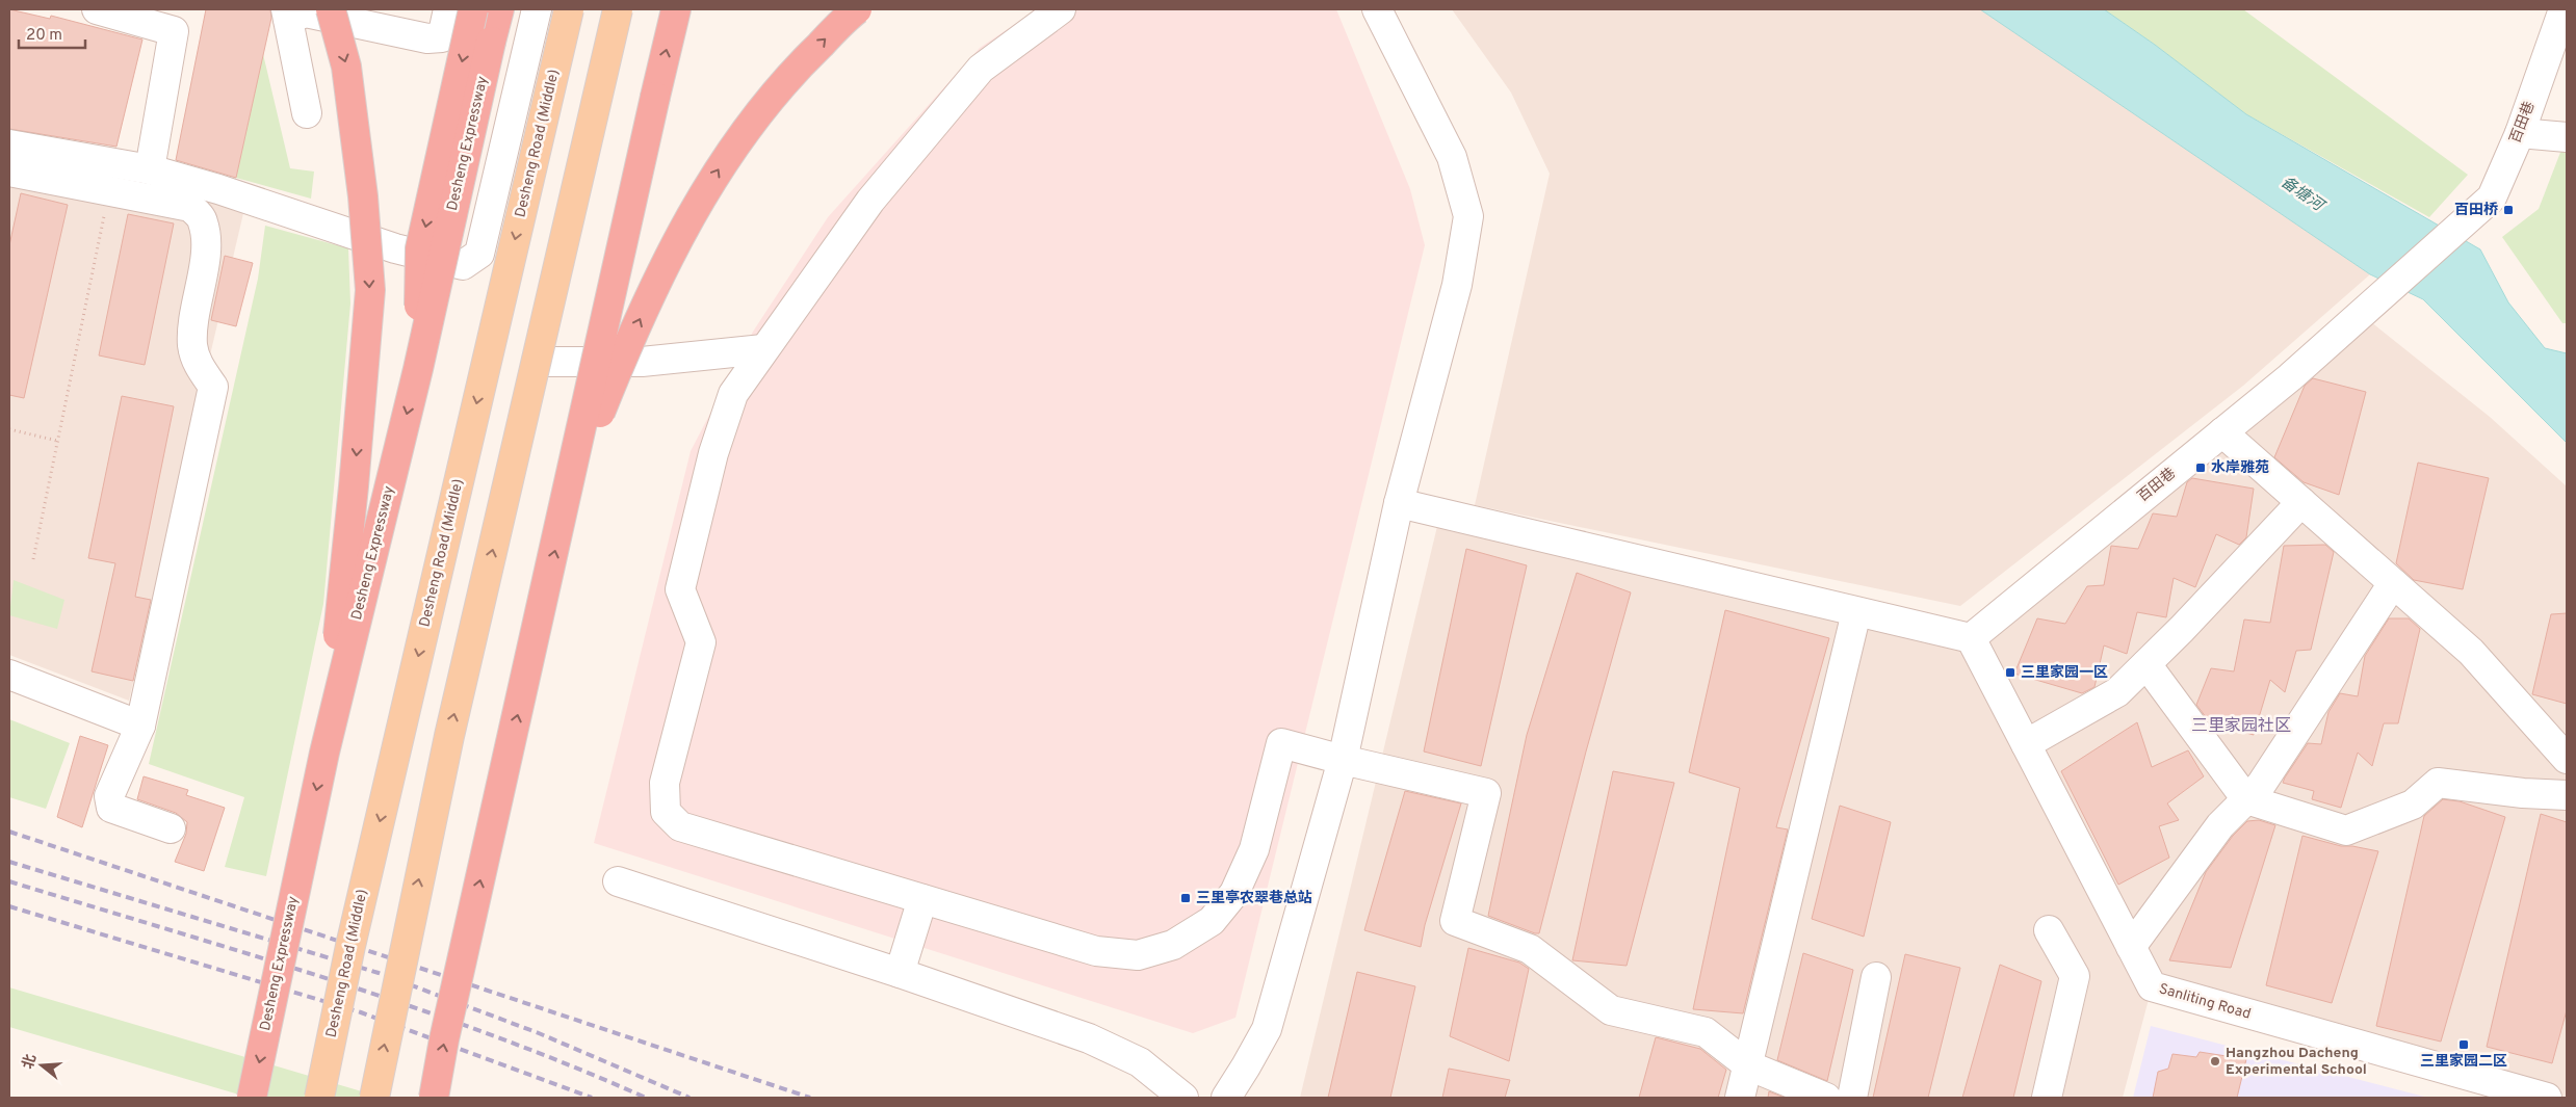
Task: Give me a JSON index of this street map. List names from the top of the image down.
{
  "streets": {
    "highway": ["Desheng Expressway"],
    "main road": ["Desheng Road (Middle)"],
    "street": ["百田巷", "Sanliting Road"]
  },
  "crossings": [
    ["百田巷", "Sanliting Road"]
  ],
  "districts": ["三里家园社区"],
  "water": ["备塘河"],
  "places": {
    "transit": [
      "百田桥",
      "水岸雅苑",
      "三里家园一区",
      "三里亭农翠巷总站",
      "三里家园二区"
    ],
    "other": ["Hangzhou Dacheng Experimental School"]
  },
  "scale_bar": "20 m",
  "north": "left"
}
